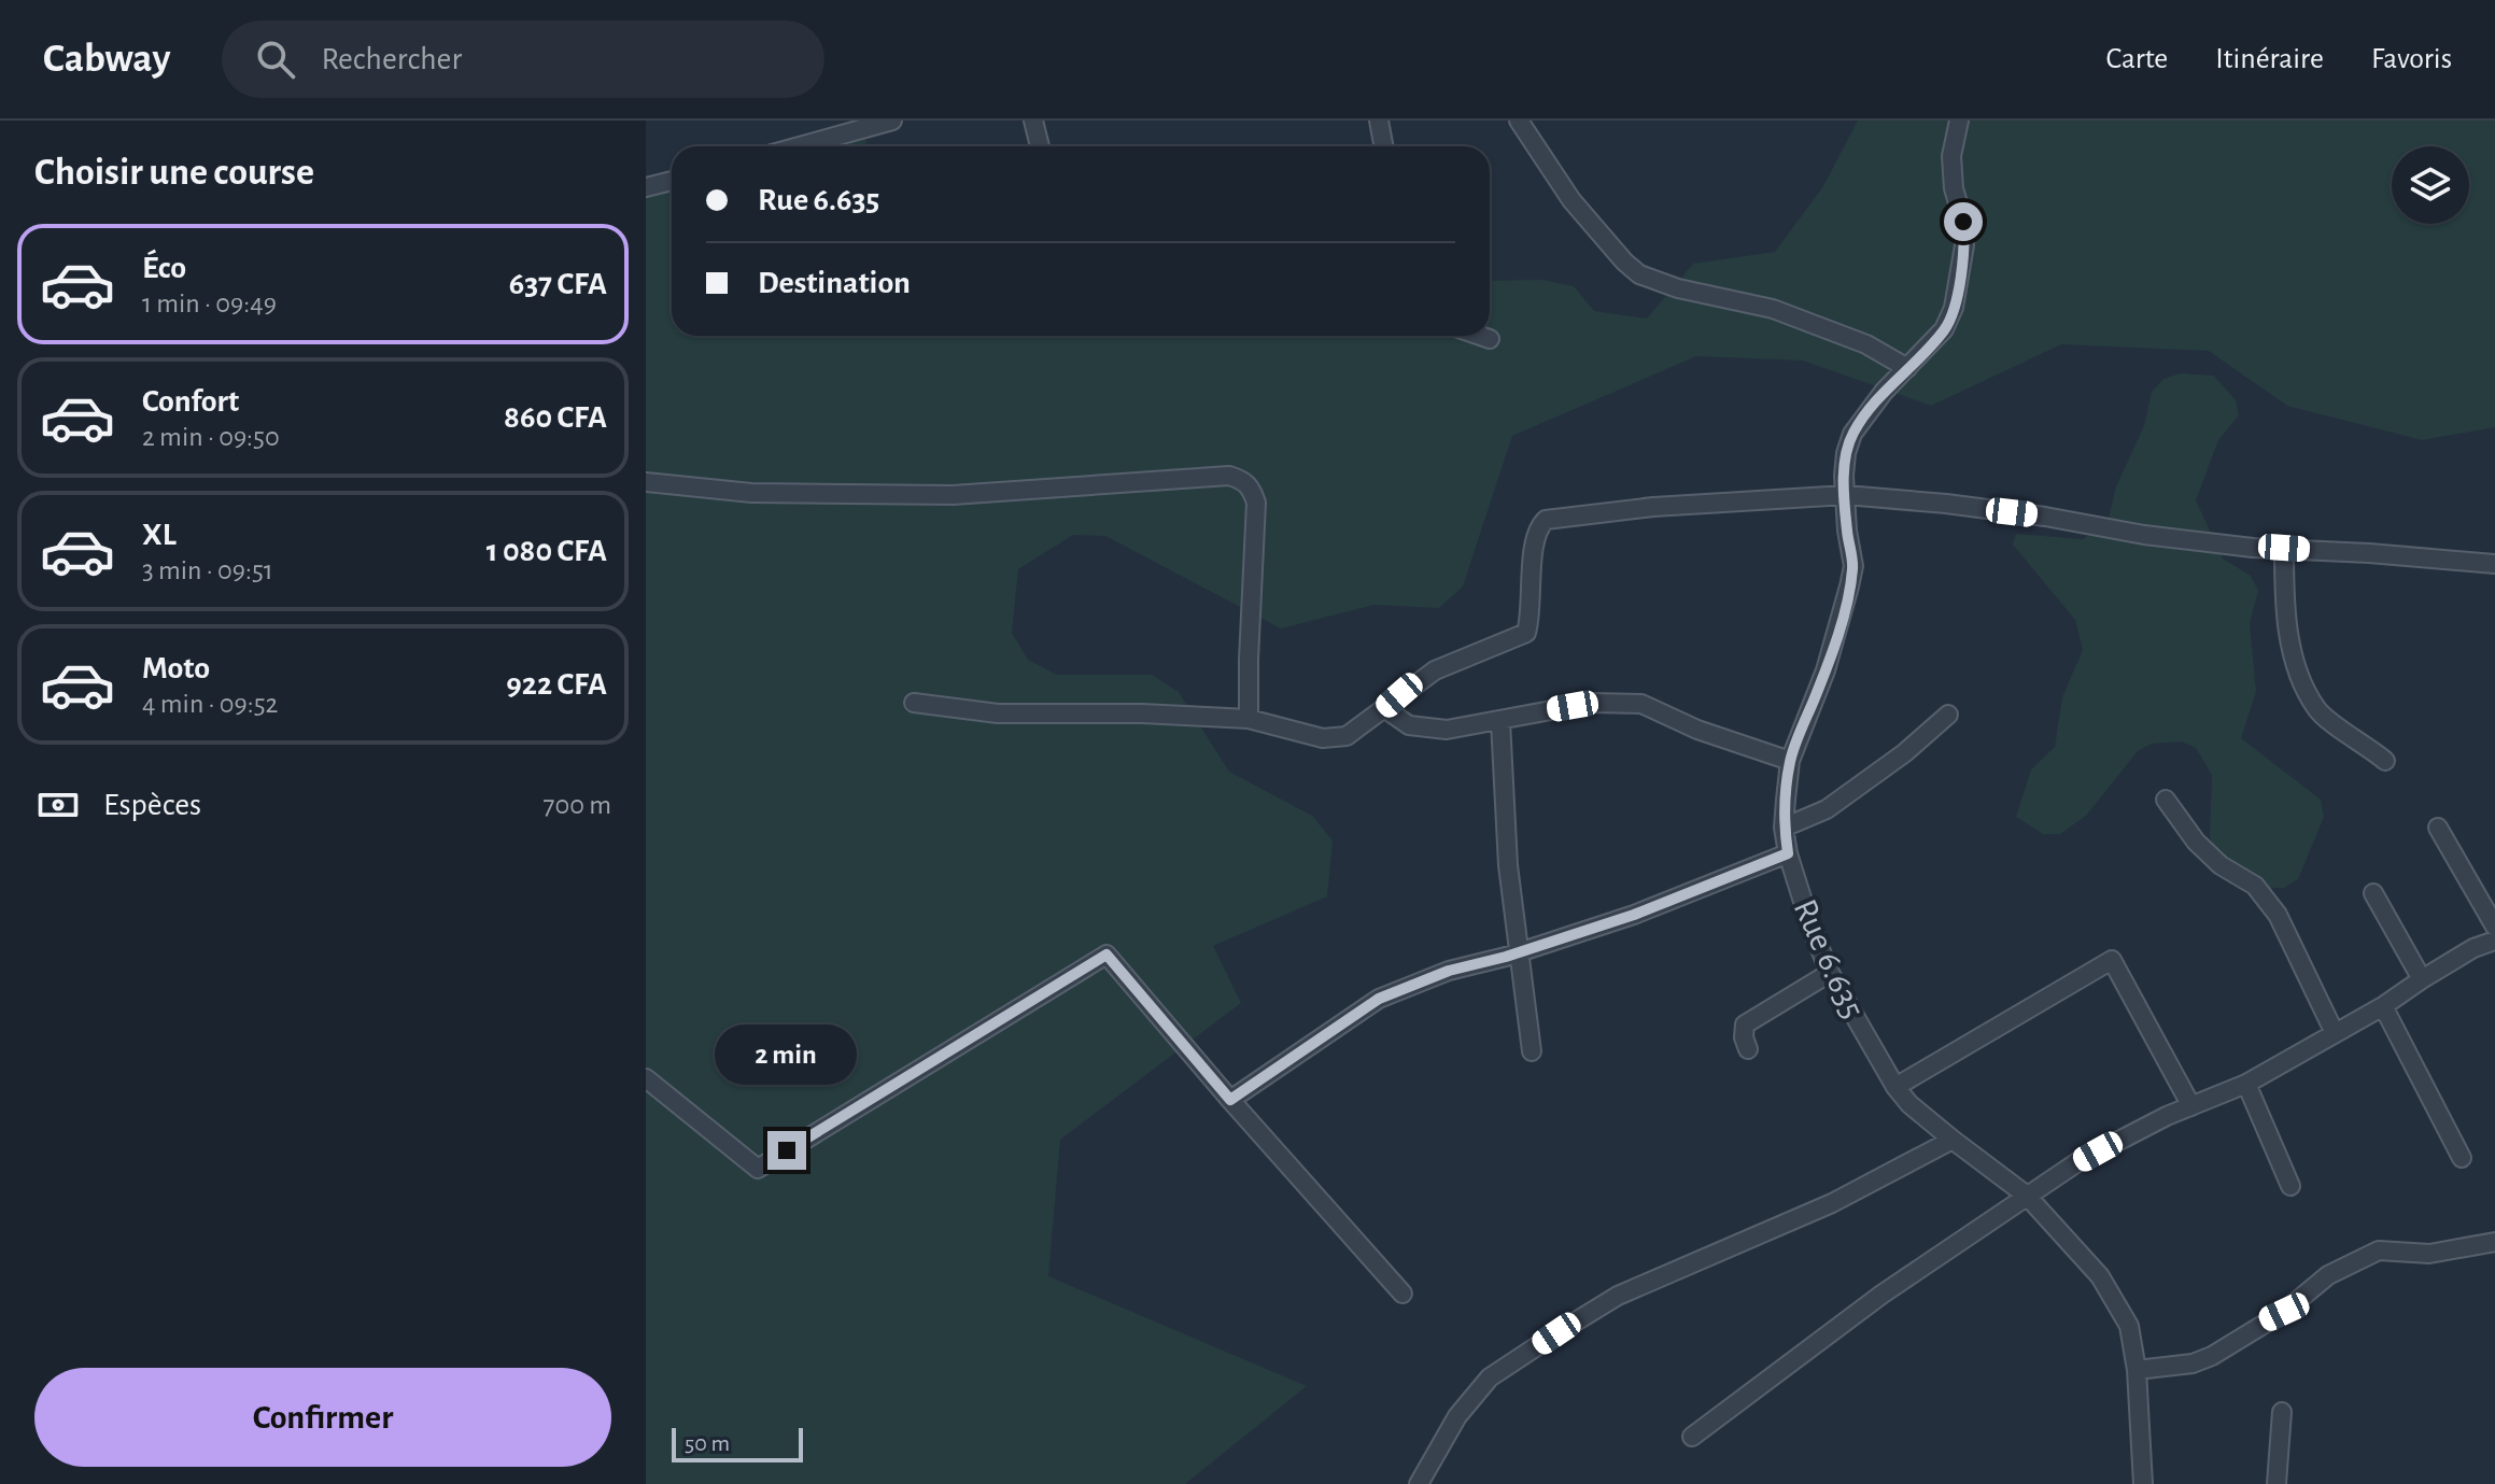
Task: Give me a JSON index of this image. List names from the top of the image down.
{
  "streets": {
    "street": ["Rue 6.635"]
  },
  "scale_bar": "50 m",
  "page": {
    "header": "Cabway",
    "search": "Rechercher",
    "nav": ["Carte", "Itinéraire", "Favoris"],
    "heading": "Choisir une course",
    "banner": ["Rue 6.635", "Destination"],
    "list": [
      {
        "name": "Éco",
        "note": "1 min · 09:49",
        "value": "637 CFA"
      },
      {
        "name": "Confort",
        "note": "2 min · 09:50",
        "value": "860 CFA"
      },
      {
        "name": "XL",
        "note": "3 min · 09:51",
        "value": "1 080 CFA"
      },
      {
        "name": "Moto",
        "note": "4 min · 09:52",
        "value": "922 CFA"
      }
    ],
    "pay": ["Espèces", "700 m"],
    "bubble": "2 min",
    "buttons": "Confirmer",
    "scale": "50 m"
  }
}
